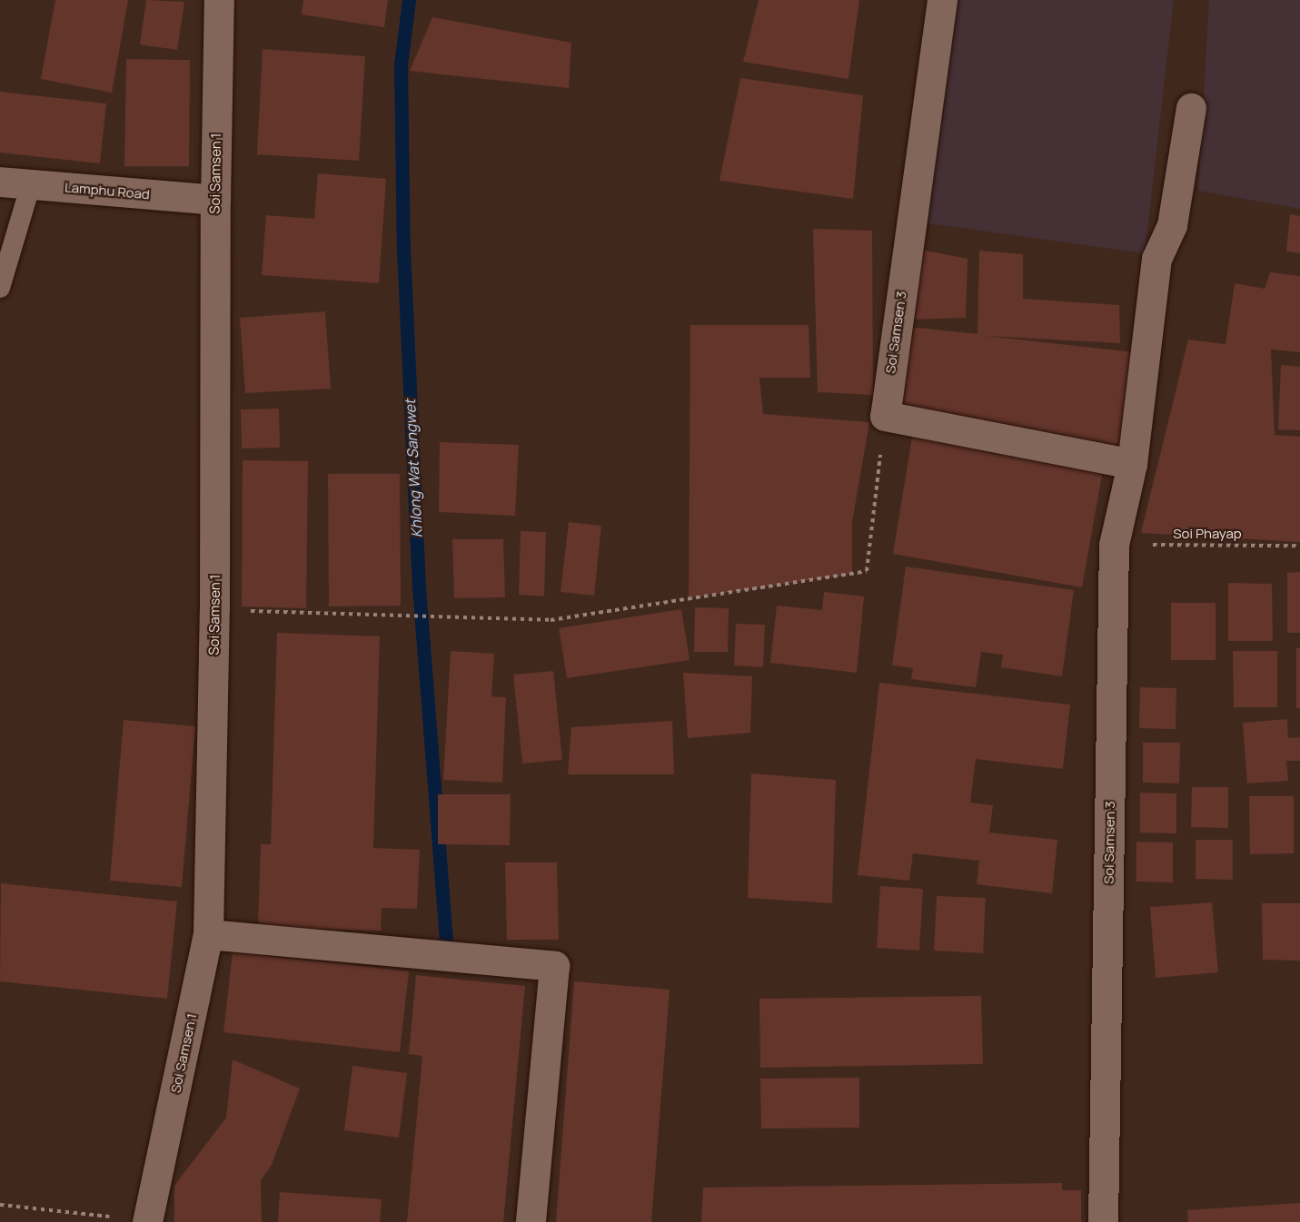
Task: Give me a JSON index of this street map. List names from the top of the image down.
{
  "streets": {
    "street": ["Soi Samsen 1", "Lamphu Road", "Soi Samsen 3"],
    "path": ["Soi Phayap"]
  },
  "crossings": [
    ["Soi Samsen 1", "Lamphu Road"],
    ["Soi Samsen 3", "Soi Phayap"]
  ],
  "water": ["Khlong Wat Sangwet"]
}
